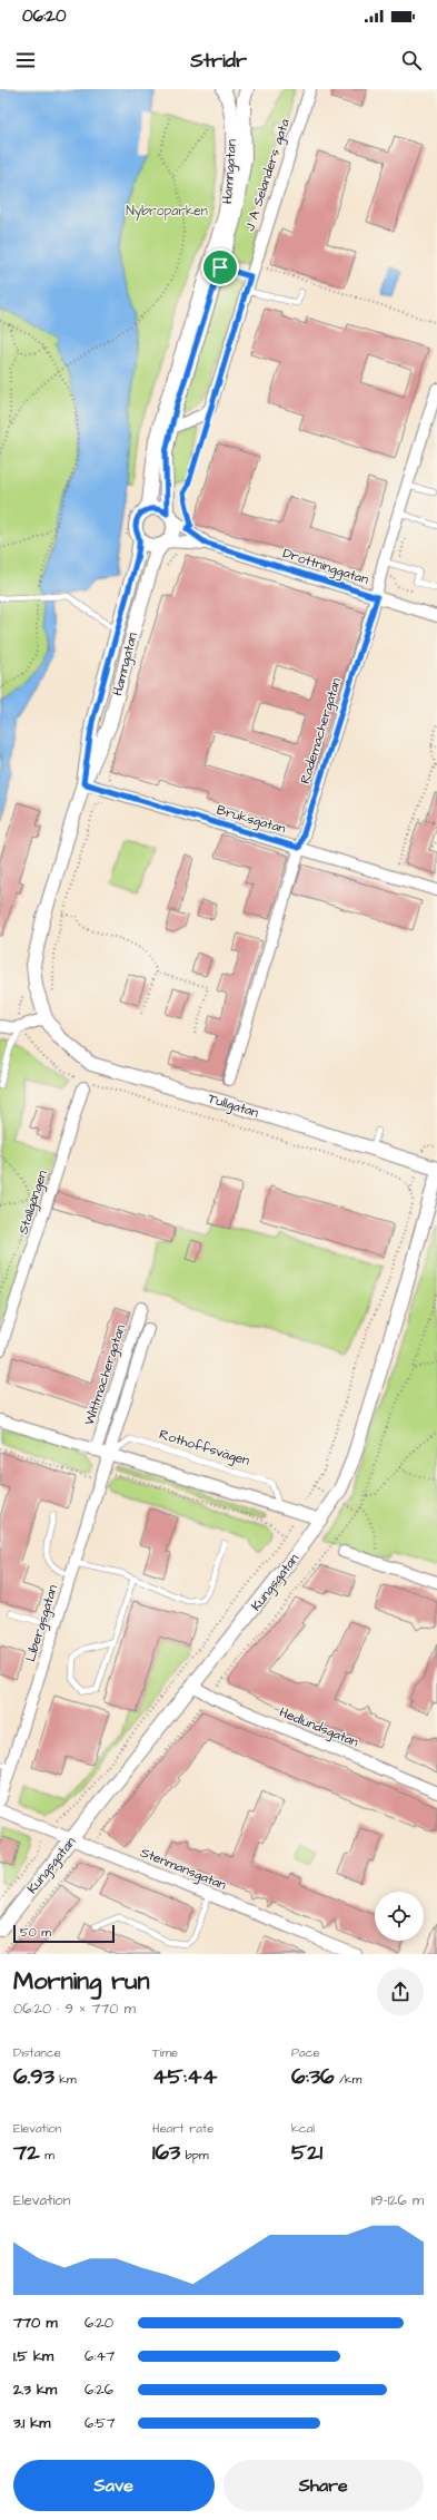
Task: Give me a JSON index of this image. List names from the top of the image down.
{
  "streets": {
    "street": [
      "Hamngatan",
      "J A Selanders gata",
      "Drottninggatan",
      "Rademachergatan",
      "Bruksgatan",
      "Tullgatan",
      "Stallgången",
      "Wittmachergatan",
      "Kungsgatan",
      "Libergsgatan",
      "Hedlundsgatan",
      "Stenmansgatan"
    ],
    "lane": ["Rothoffsvägen"]
  },
  "crossings": [
    ["Hamngatan", "Drottninggatan"],
    ["Hamngatan", "Bruksgatan"],
    ["Hamngatan", "Tullgatan"],
    ["Drottninggatan", "Rademachergatan"],
    ["Rademachergatan", "Bruksgatan"],
    ["Wittmachergatan", "Rothoffsvägen"],
    ["Wittmachergatan", "Libergsgatan"],
    ["Rothoffsvägen", "Libergsgatan"],
    ["Kungsgatan", "Hedlundsgatan"],
    ["Kungsgatan", "Stenmansgatan"]
  ],
  "parks": ["Nybroparken"],
  "scale_bar": "50 m",
  "page": {
    "status": "06:20",
    "header": "Stridr",
    "scale": "50 m",
    "heading": ["Morning run", "06:20 · 9 × 770 m"],
    "stats": [
      ["Distance", "6.93 km"],
      ["Time", "45:44"],
      ["Pace", "6:36 /km"],
      ["Elevation", "72 m"],
      ["Heart rate", "163 bpm"],
      ["kcal", "521"]
    ],
    "chart": ["Elevation", "119–126 m"],
    "list": [
      {
        "name": "770 m",
        "note": "6:20"
      },
      {
        "name": "1.5 km",
        "note": "6:47"
      },
      {
        "name": "2.3 km",
        "note": "6:26"
      },
      {
        "name": "3.1 km",
        "note": "6:57"
      }
    ],
    "buttons": ["Save", "Share"]
  }
}
